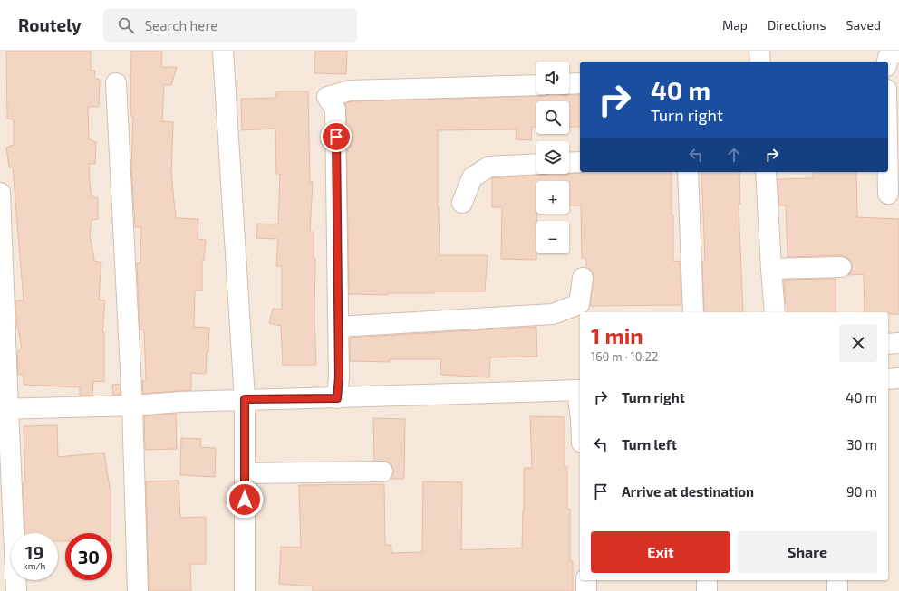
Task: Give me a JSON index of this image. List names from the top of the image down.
{
  "page": {
    "header": "Routely",
    "search": "Search here",
    "nav": ["Map", "Directions", "Saved"],
    "map_buttons": ["+", "−"],
    "turn": ["40 m", "Turn right"],
    "heading": ["1 min", "160 m · 10:22"],
    "list": [
      {
        "name": "Turn right",
        "value": "40 m"
      },
      {
        "name": "Turn left",
        "value": "30 m"
      },
      {
        "name": "Arrive at destination",
        "value": "90 m"
      }
    ],
    "buttons": ["Exit", "Share"],
    "speed": "19 km/h",
    "limit": "30"
  }
}
